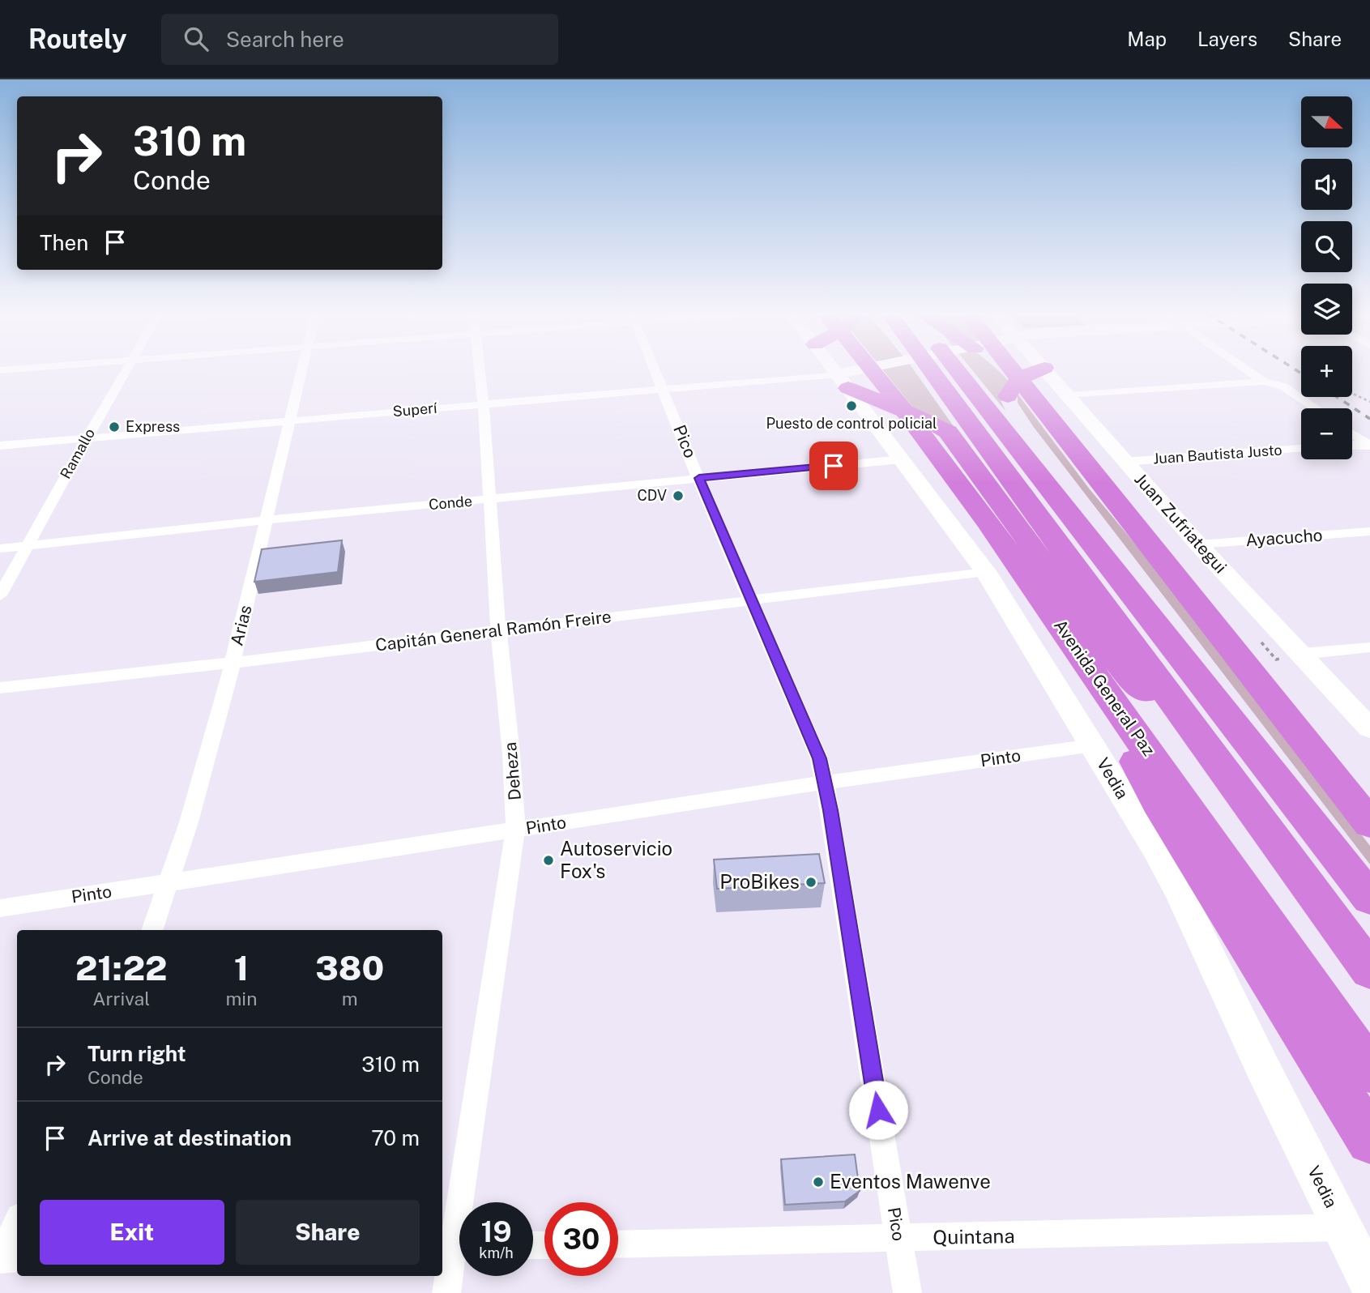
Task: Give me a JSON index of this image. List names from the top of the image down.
{
  "streets": {
    "highway": ["Avenida General Paz"],
    "street": [
      "Superí",
      "Pico",
      "Ramallo",
      "Juan Bautista Justo",
      "Conde",
      "Juan Zufriategui",
      "Ayacucho",
      "Arias",
      "Capitán General Ramón Freire",
      "Pinto",
      "Deheza",
      "Vedia",
      "Quintana"
    ]
  },
  "crossings": [
    ["Superí", "Pico"],
    ["Superí", "Ramallo"],
    ["Superí", "Arias"],
    ["Superí", "Deheza"],
    ["Superí", "Vedia"],
    ["Pico", "Conde"],
    ["Pico", "Capitán General Ramón Freire"],
    ["Pico", "Pinto"],
    ["Pico", "Quintana"],
    ["Ramallo", "Conde"],
    ["Juan Bautista Justo", "Juan Zufriategui"],
    ["Conde", "Arias"],
    ["Conde", "Deheza"],
    ["Conde", "Vedia"],
    ["Juan Zufriategui", "Ayacucho"],
    ["Arias", "Capitán General Ramón Freire"],
    ["Arias", "Pinto"],
    ["Capitán General Ramón Freire", "Deheza"],
    ["Capitán General Ramón Freire", "Vedia"],
    ["Pinto", "Deheza"],
    ["Pinto", "Vedia"],
    ["Vedia", "Quintana"]
  ],
  "places": [
    "Puesto de control policial",
    "Express",
    "CDV",
    "Autoservicio Fox's",
    "ProBikes",
    "Eventos Mawenve"
  ],
  "north": "right",
  "page": {
    "header": "Routely",
    "search": "Search here",
    "nav": ["Map", "Layers", "Share"],
    "map_buttons": ["+", "−"],
    "turn": ["310 m", "Conde"],
    "then": "Then",
    "eta": [
      "21:22",
      "Arrival",
      "1",
      "min",
      "380",
      "m"
    ],
    "list": [
      {
        "name": "Turn right",
        "note": "Conde",
        "value": "310 m"
      },
      {
        "name": "Arrive at destination",
        "value": "70 m"
      }
    ],
    "buttons": ["Exit", "Share"],
    "speed": "19 km/h",
    "limit": "30"
  }
}
